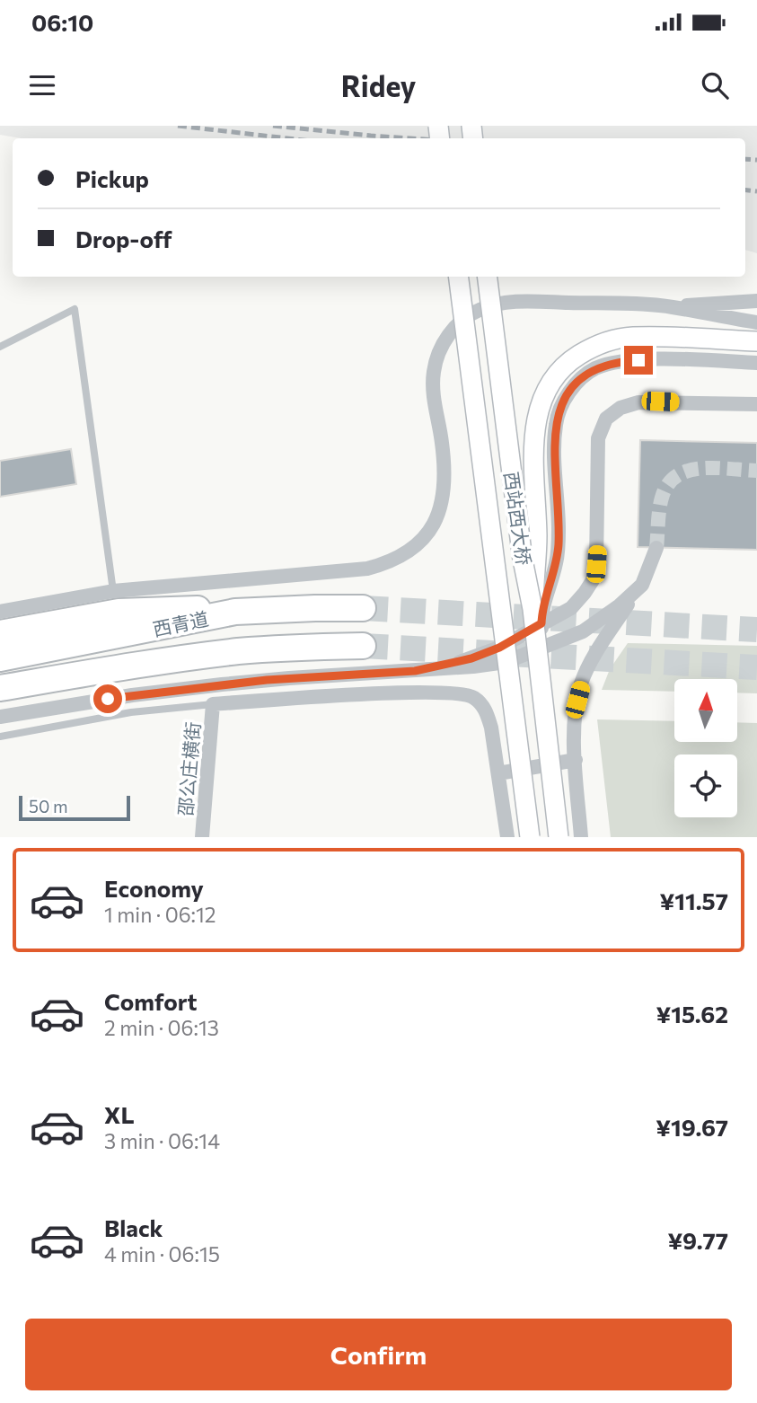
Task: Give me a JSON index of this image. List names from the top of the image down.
{
  "streets": {
    "highway": ["西青道"],
    "main road": ["西站西大桥"],
    "street": ["邵公庄横街"]
  },
  "scale_bar": "50 m",
  "north": "top",
  "page": {
    "status": "06:10",
    "header": "Ridey",
    "banner": ["Pickup", "Drop-off"],
    "scale": "50 m",
    "list": [
      {
        "name": "Economy",
        "note": "1 min · 06:12",
        "value": "¥11.57"
      },
      {
        "name": "Comfort",
        "note": "2 min · 06:13",
        "value": "¥15.62"
      },
      {
        "name": "XL",
        "note": "3 min · 06:14",
        "value": "¥19.67"
      },
      {
        "name": "Black",
        "note": "4 min · 06:15",
        "value": "¥9.77"
      }
    ],
    "buttons": "Confirm"
  }
}
